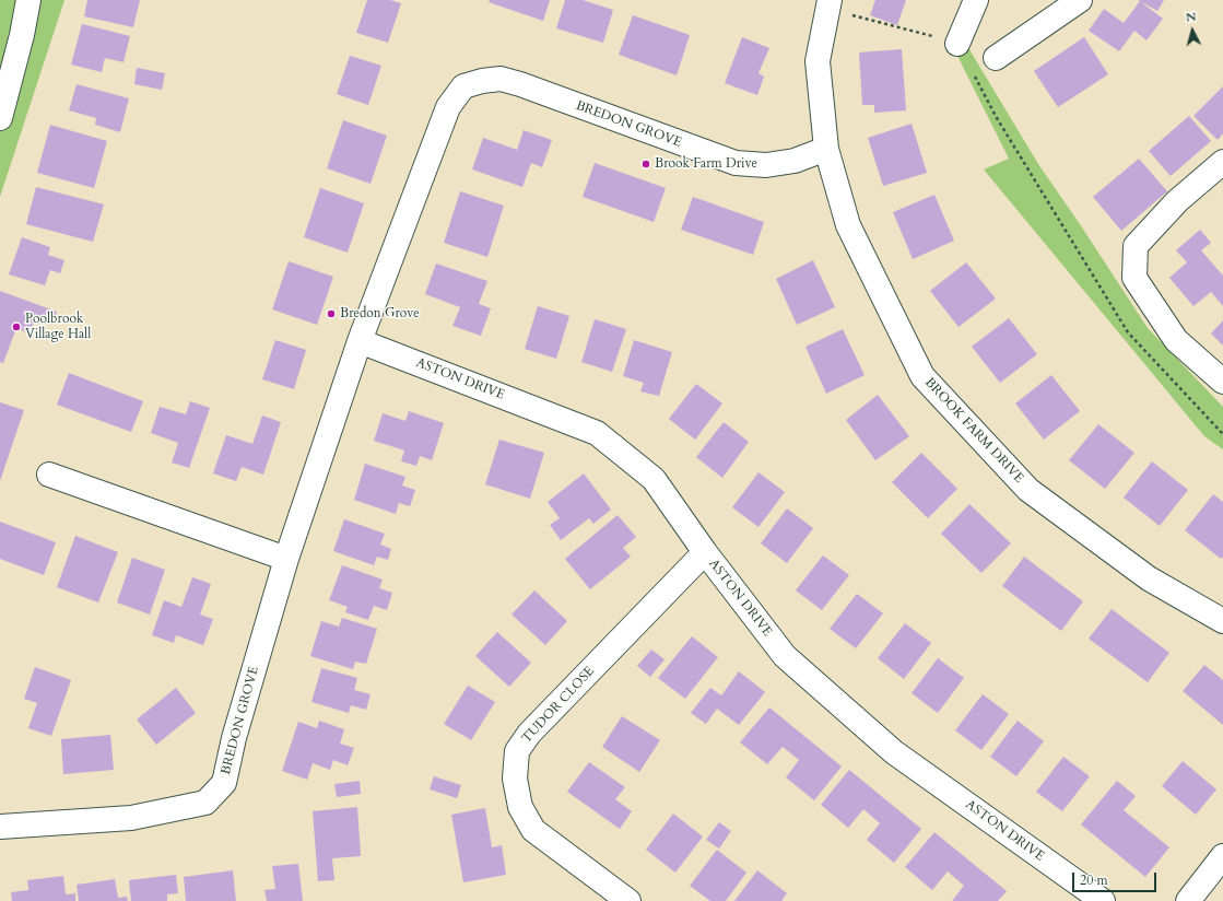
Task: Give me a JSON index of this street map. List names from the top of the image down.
{
  "streets": {
    "street": [
      "BREDON GROVE",
      "ASTON DRIVE",
      "BROOK FARM DRIVE",
      "TUDOR CLOSE"
    ]
  },
  "crossings": [
    ["BREDON GROVE", "ASTON DRIVE"],
    ["BREDON GROVE", "BROOK FARM DRIVE"],
    ["ASTON DRIVE", "TUDOR CLOSE"]
  ],
  "places": ["Brook Farm Drive", "Bredon Grove", "Poolbrook Village Hall"],
  "scale_bar": "20 m",
  "north": "top"
}
